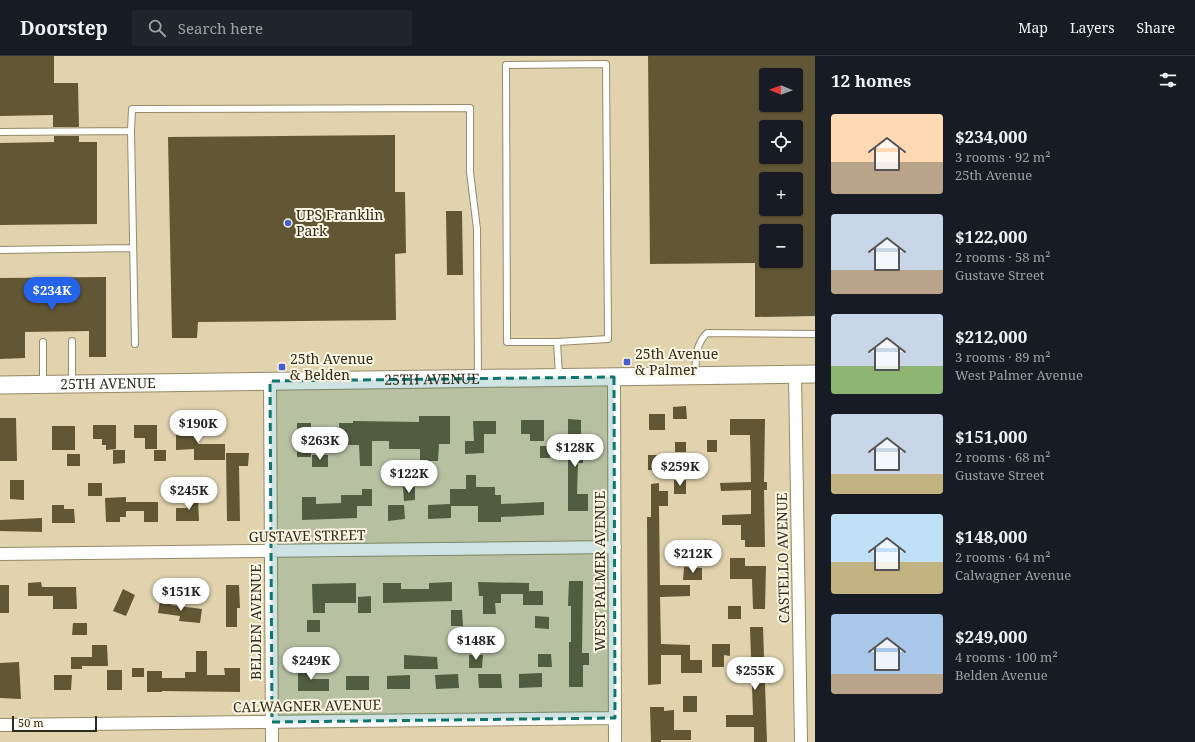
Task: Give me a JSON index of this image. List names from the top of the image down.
{
  "streets": {
    "main road": ["25TH AVENUE"],
    "street": [
      "GUSTAVE STREET",
      "CASTELLO AVENUE",
      "WEST PALMER AVENUE",
      "BELDEN AVENUE",
      "CALWAGNER AVENUE"
    ]
  },
  "crossings": [
    ["25TH AVENUE", "CASTELLO AVENUE"],
    ["25TH AVENUE", "WEST PALMER AVENUE"],
    ["25TH AVENUE", "BELDEN AVENUE"],
    ["GUSTAVE STREET", "WEST PALMER AVENUE"],
    ["GUSTAVE STREET", "BELDEN AVENUE"],
    ["WEST PALMER AVENUE", "CALWAGNER AVENUE"],
    ["BELDEN AVENUE", "CALWAGNER AVENUE"]
  ],
  "places": {
    "other": ["UPS Franklin Park"],
    "transit": ["25th Avenue & Palmer", "25th Avenue & Belden"]
  },
  "scale_bar": "50 m",
  "north": "left",
  "page": {
    "header": "Doorstep",
    "search": "Search here",
    "nav": ["Map", "Layers", "Share"],
    "heading": "12 homes",
    "map_buttons": ["+", "−"],
    "list": [
      {
        "name": "$234,000",
        "note": "3 rooms · 92 m² · 25th Avenue"
      },
      {
        "name": "$122,000",
        "note": "2 rooms · 58 m² · Gustave Street"
      },
      {
        "name": "$212,000",
        "note": "3 rooms · 89 m² · West Palmer Avenue"
      },
      {
        "name": "$151,000",
        "note": "2 rooms · 68 m² · Gustave Street"
      },
      {
        "name": "$148,000",
        "note": "2 rooms · 64 m² · Calwagner Avenue"
      },
      {
        "name": "$249,000",
        "note": "4 rooms · 100 m² · Belden Avenue"
      }
    ],
    "price": [
      "$234K",
      "$190K",
      "$263K",
      "$128K",
      "$259K",
      "$122K",
      "$245K",
      "$212K",
      "$151K",
      "$148K",
      "$249K",
      "$255K"
    ],
    "scale": "50 m"
  }
}
